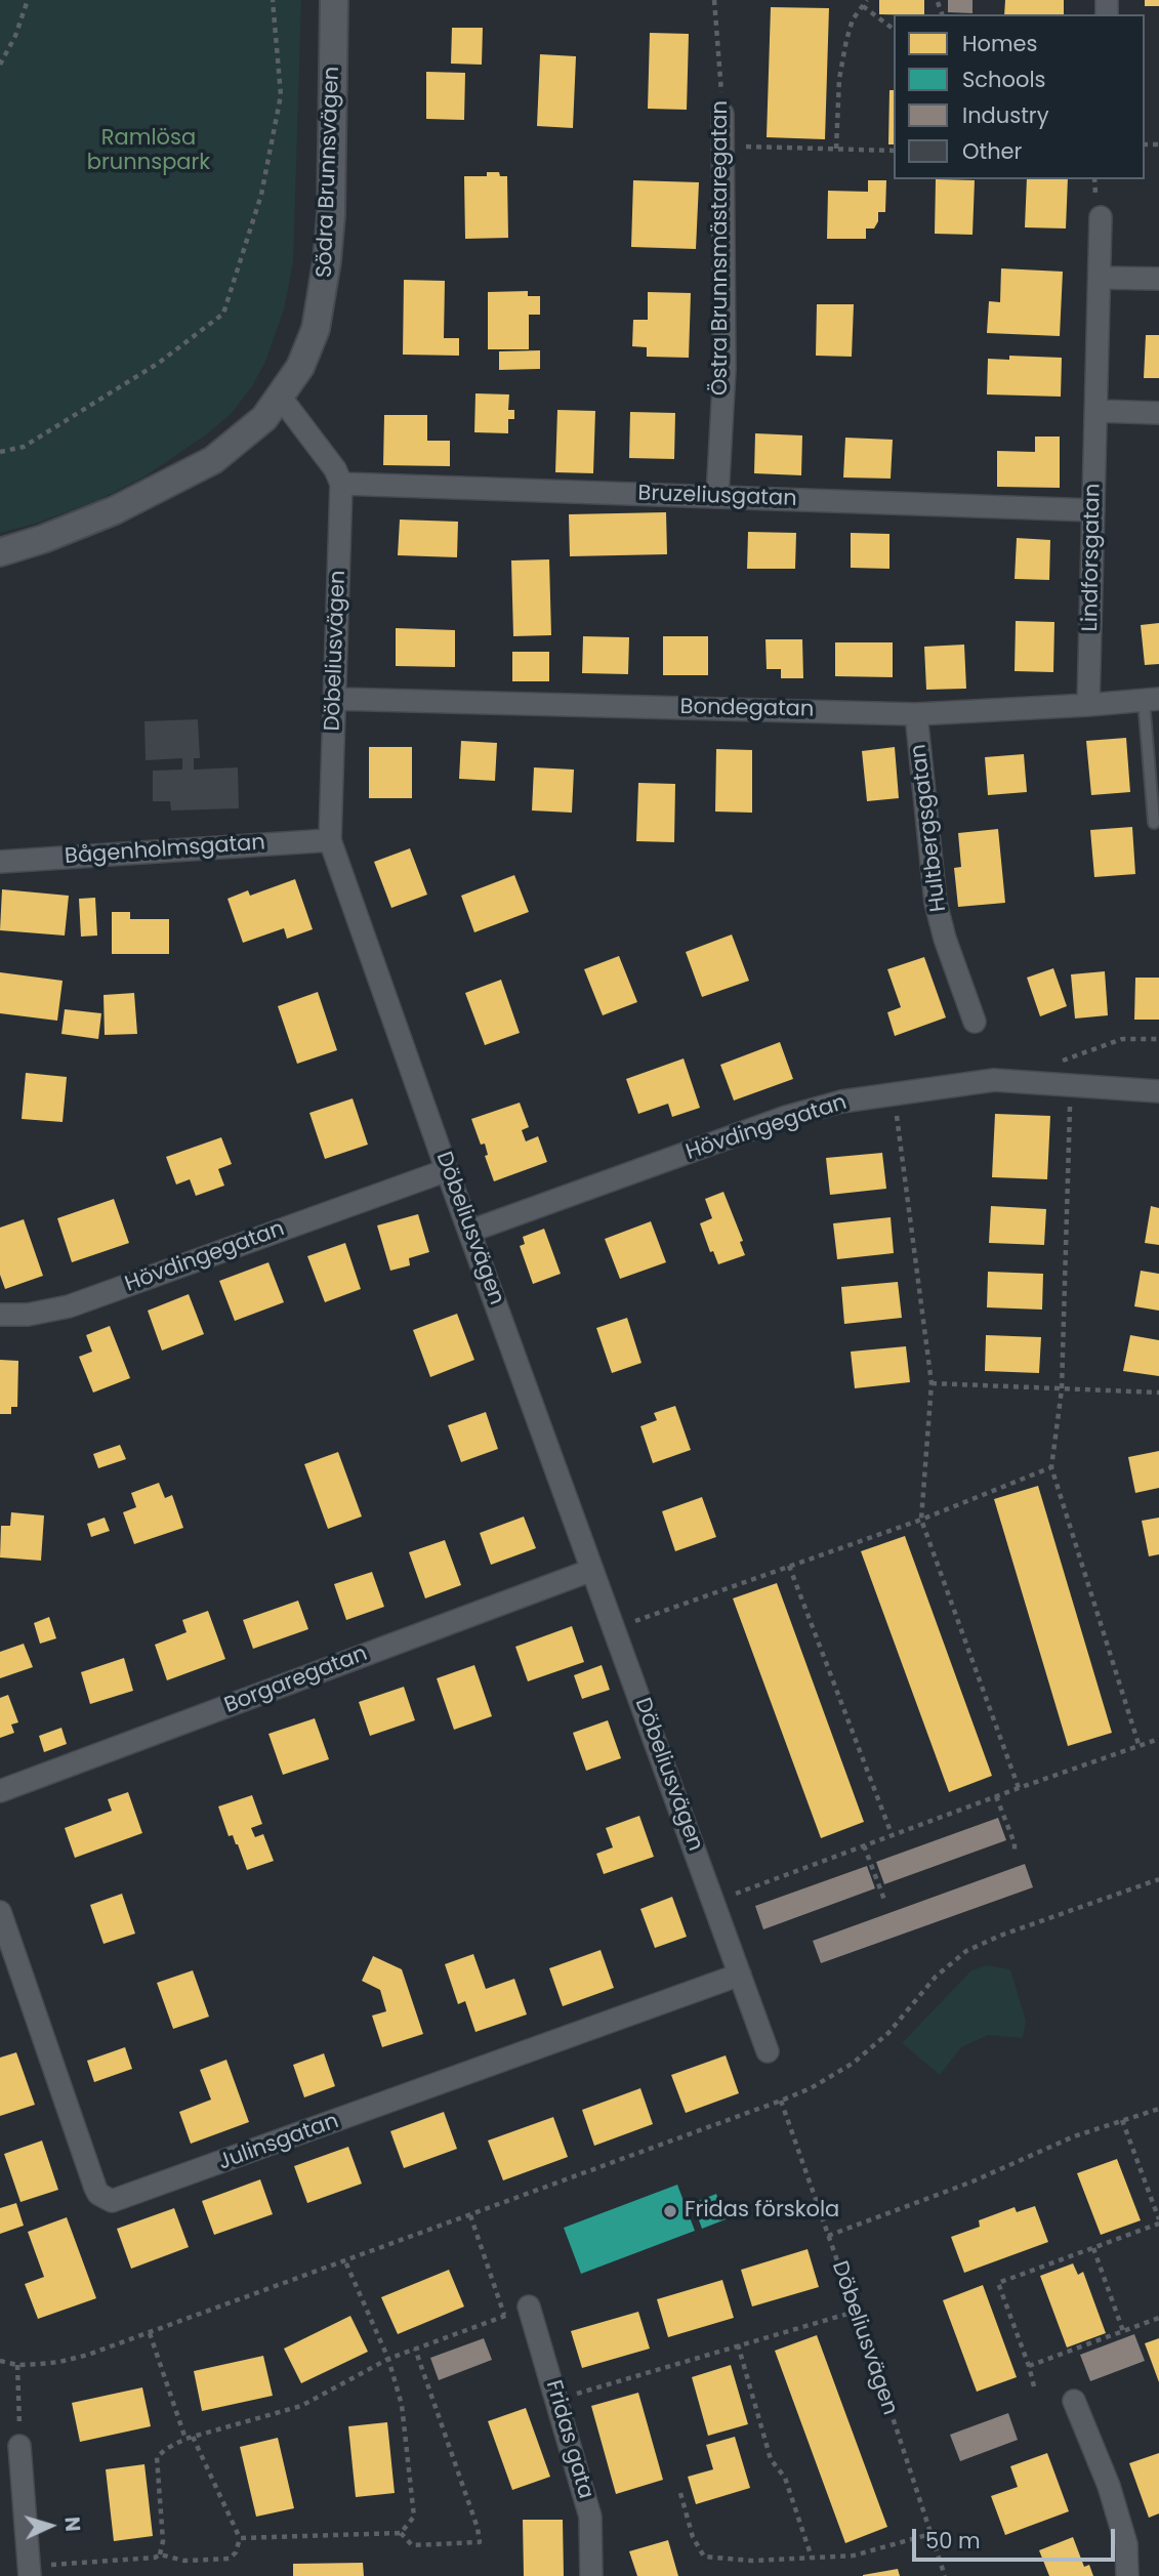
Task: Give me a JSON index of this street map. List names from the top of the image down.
{
  "streets": {
    "street": [
      "Södra Brunnsvägen",
      "Östra Brunnsmästaregatan",
      "Bruzeliusgatan",
      "Lindforsgatan",
      "Döbeliusvägen",
      "Bondegatan",
      "Hultbergsgatan",
      "Bågenholmsgatan",
      "Hövdingegatan",
      "Borgaregatan",
      "Julinsgatan",
      "Fridas gata"
    ]
  },
  "crossings": [
    ["Östra Brunnsmästaregatan", "Bruzeliusgatan"],
    ["Bruzeliusgatan", "Lindforsgatan"],
    ["Bruzeliusgatan", "Döbeliusvägen"],
    ["Lindforsgatan", "Bondegatan"],
    ["Döbeliusvägen", "Bondegatan"],
    ["Döbeliusvägen", "Bågenholmsgatan"],
    ["Döbeliusvägen", "Hövdingegatan"],
    ["Döbeliusvägen", "Borgaregatan"],
    ["Döbeliusvägen", "Julinsgatan"],
    ["Bondegatan", "Hultbergsgatan"]
  ],
  "parks": ["Ramlösa brunnspark"],
  "places": ["Fridas förskola"],
  "legend": [
    "Homes",
    "Schools",
    "Industry",
    "Other"
  ],
  "scale_bar": "50 m",
  "north": "right"
}
